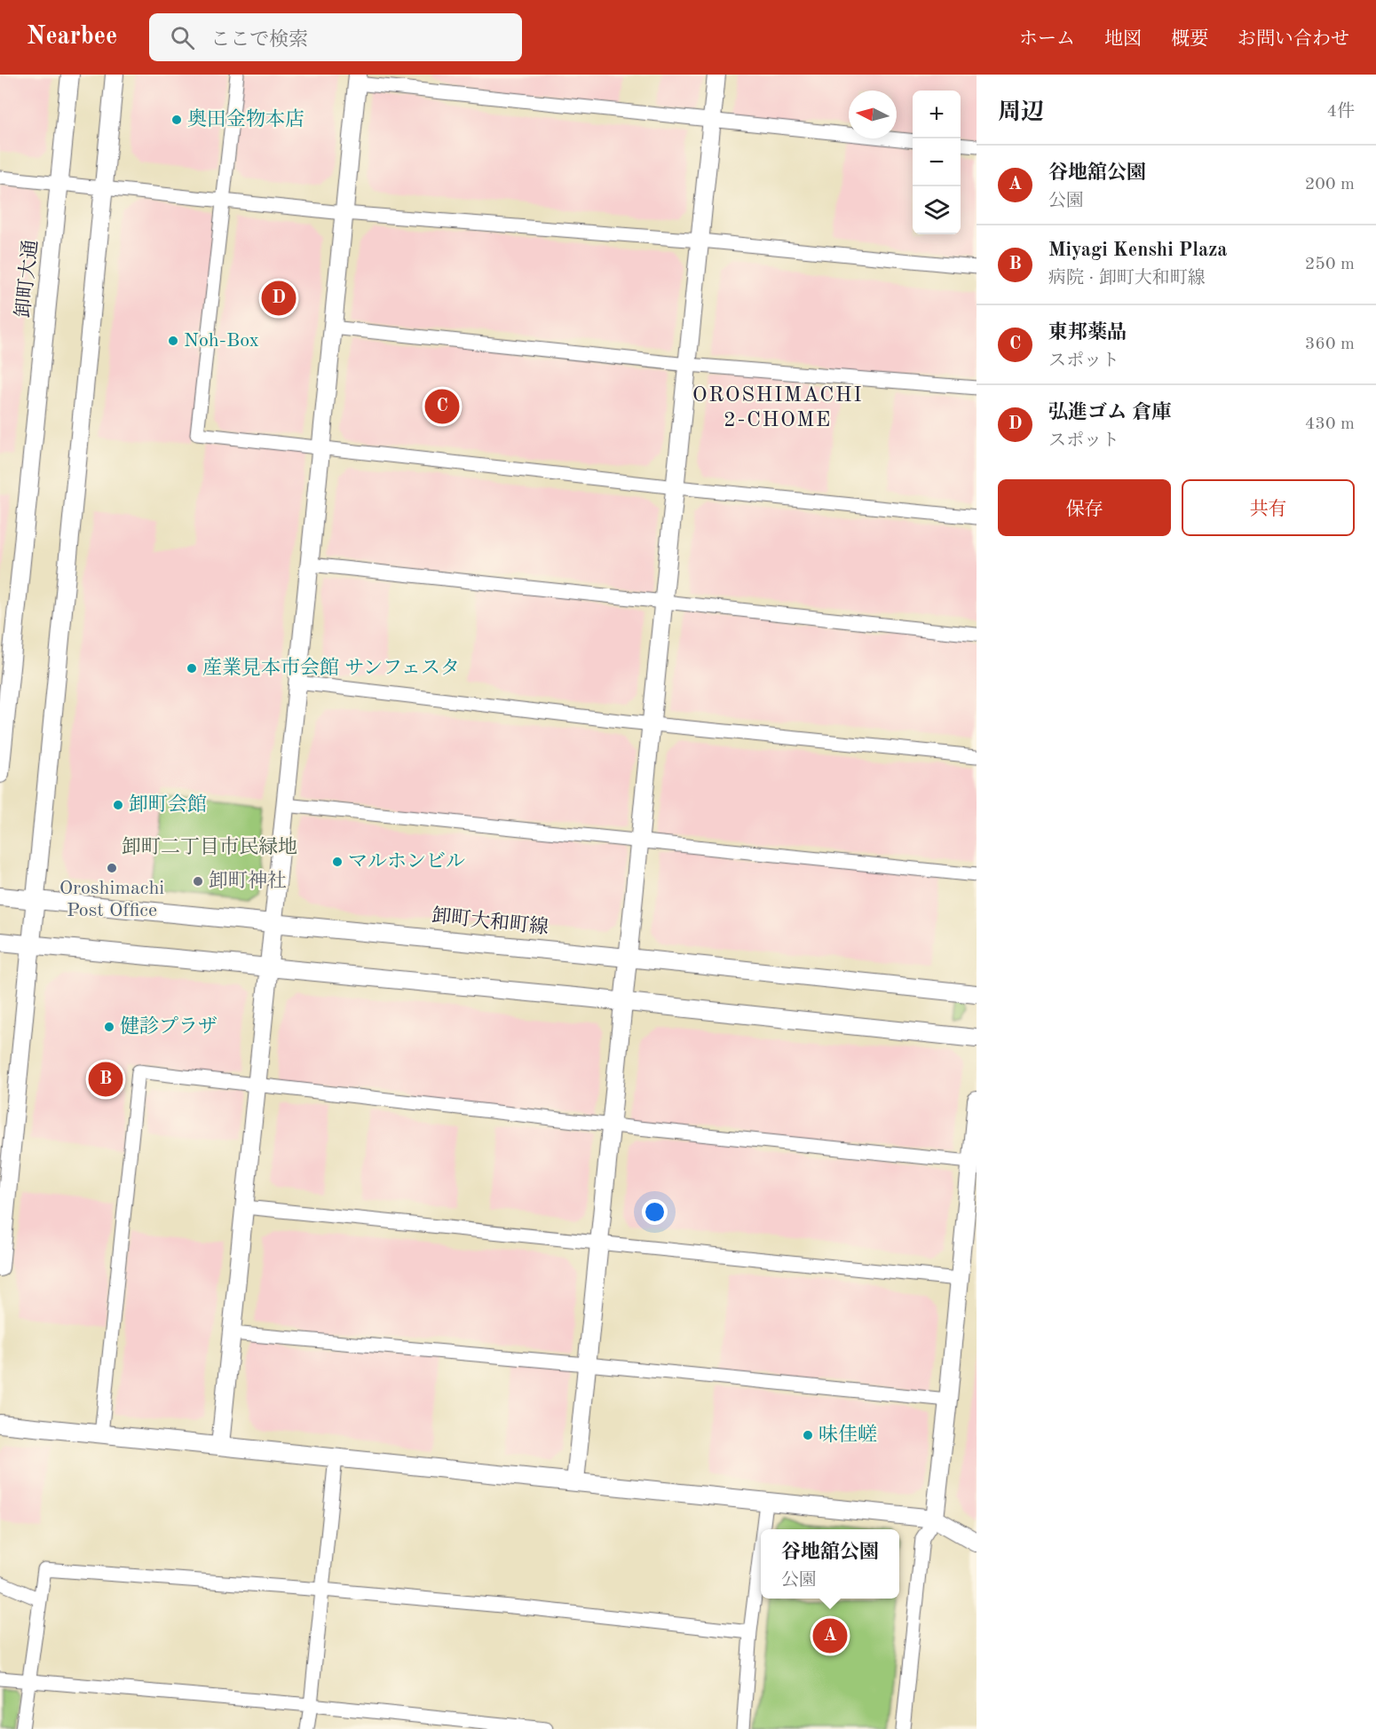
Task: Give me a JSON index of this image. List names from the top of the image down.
{
  "streets": {
    "street": ["卸町大通", "卸町大和町線"]
  },
  "districts": ["OROSHIMACHI 2-CHOME"],
  "parks": ["卸町二丁目市民緑地"],
  "places": [
    "奥田金物本店",
    "Noh-Box",
    "産業見本市会館 サンフェスタ",
    "卸町会館",
    "マルホンビル",
    "Oroshimachi Post Office",
    "卸町神社",
    "健診プラザ",
    "味佳嵯"
  ],
  "north": "left",
  "page": {
    "header": "Nearbee",
    "search": "ここで検索",
    "nav": [
      "ホーム",
      "地図",
      "概要",
      "お問い合わせ"
    ],
    "heading": ["周辺", "4件"],
    "map_buttons": ["+", "−"],
    "list": [
      {
        "mark": "A",
        "name": "谷地舘公園",
        "note": "公園",
        "value": "200 m"
      },
      {
        "mark": "B",
        "name": "Miyagi Kenshi Plaza",
        "note": "病院 · 卸町大和町線",
        "value": "250 m"
      },
      {
        "mark": "C",
        "name": "東邦薬品",
        "note": "スポット",
        "value": "360 m"
      },
      {
        "mark": "D",
        "name": "弘進ゴム 倉庫",
        "note": "スポット",
        "value": "430 m"
      }
    ],
    "pins": [
      "D",
      "C",
      "B",
      "A"
    ],
    "buttons": ["保存", "共有"],
    "popup": ["谷地舘公園", "公園"]
  }
}
